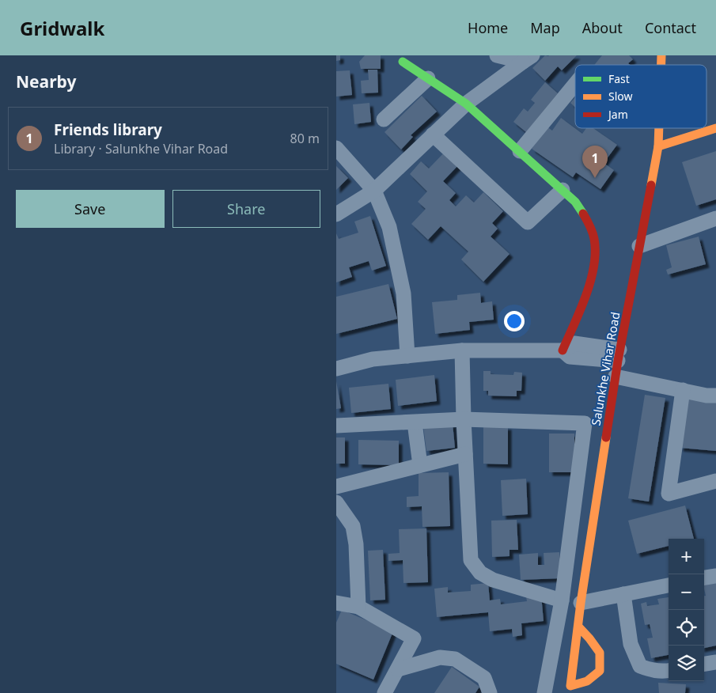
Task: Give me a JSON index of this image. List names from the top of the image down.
{
  "streets": {
    "street": ["Salunkhe Vihar Road"]
  },
  "legend": ["Fast", "Slow", "Jam"],
  "page": {
    "header": "Gridwalk",
    "nav": [
      "Home",
      "Map",
      "About",
      "Contact"
    ],
    "heading": "Nearby",
    "list": [
      {
        "mark": "1",
        "name": "Friends library",
        "note": "Library · Salunkhe Vihar Road",
        "value": "80 m"
      }
    ],
    "pins": "1",
    "buttons": ["Save", "Share"],
    "map_buttons": ["+", "−"]
  }
}
